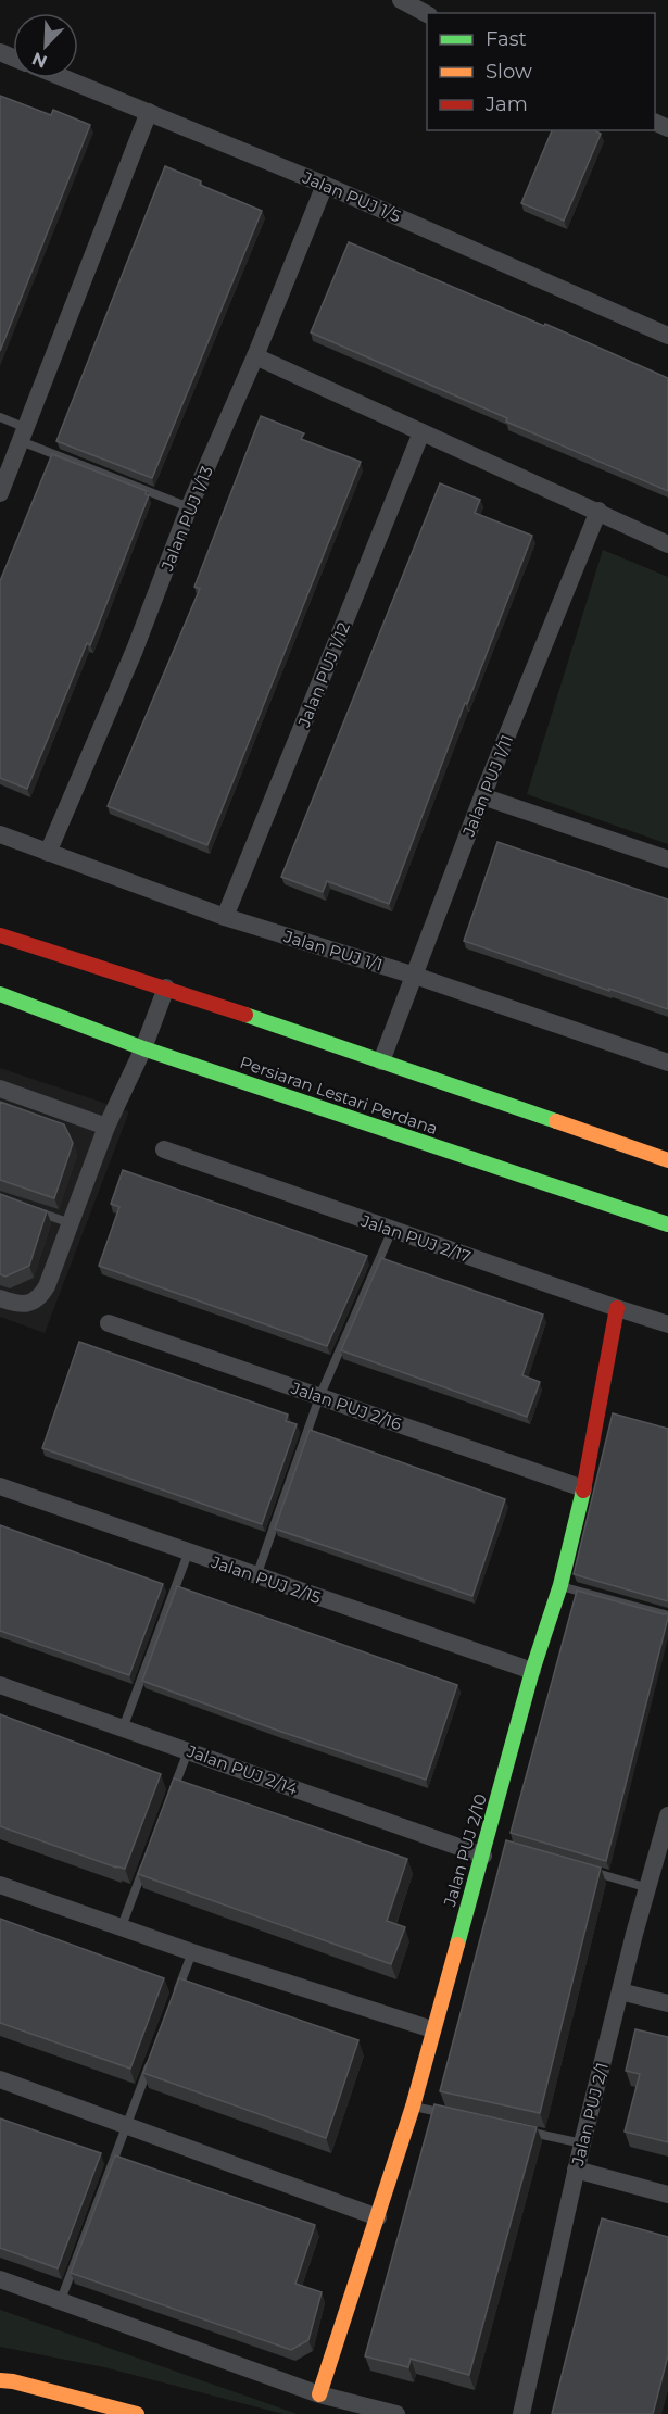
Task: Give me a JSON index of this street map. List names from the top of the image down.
{
  "streets": {
    "main road": ["Persiaran Lestari Perdana", "Jalan PUJ 2/10"],
    "street": [
      "Jalan PUJ 1/5",
      "Jalan PUJ 1/13",
      "Jalan PUJ 1/12",
      "Jalan PUJ 1/11",
      "Jalan PUJ 1/1",
      "Jalan PUJ 2/17",
      "Jalan PUJ 2/16",
      "Jalan PUJ 2/15",
      "Jalan PUJ 2/14",
      "Jalan PUJ 2/1"
    ]
  },
  "crossings": [
    ["Jalan PUJ 1/5", "Jalan PUJ 1/13"],
    ["Jalan PUJ 1/13", "Jalan PUJ 1/1"],
    ["Jalan PUJ 1/12", "Jalan PUJ 1/1"],
    ["Jalan PUJ 1/11", "Jalan PUJ 1/1"],
    ["Jalan PUJ 2/17", "Jalan PUJ 2/10"],
    ["Jalan PUJ 2/16", "Jalan PUJ 2/10"],
    ["Jalan PUJ 2/15", "Jalan PUJ 2/10"],
    ["Jalan PUJ 2/14", "Jalan PUJ 2/10"]
  ],
  "legend": ["Fast", "Slow", "Jam"],
  "north": "bottom left"
}
